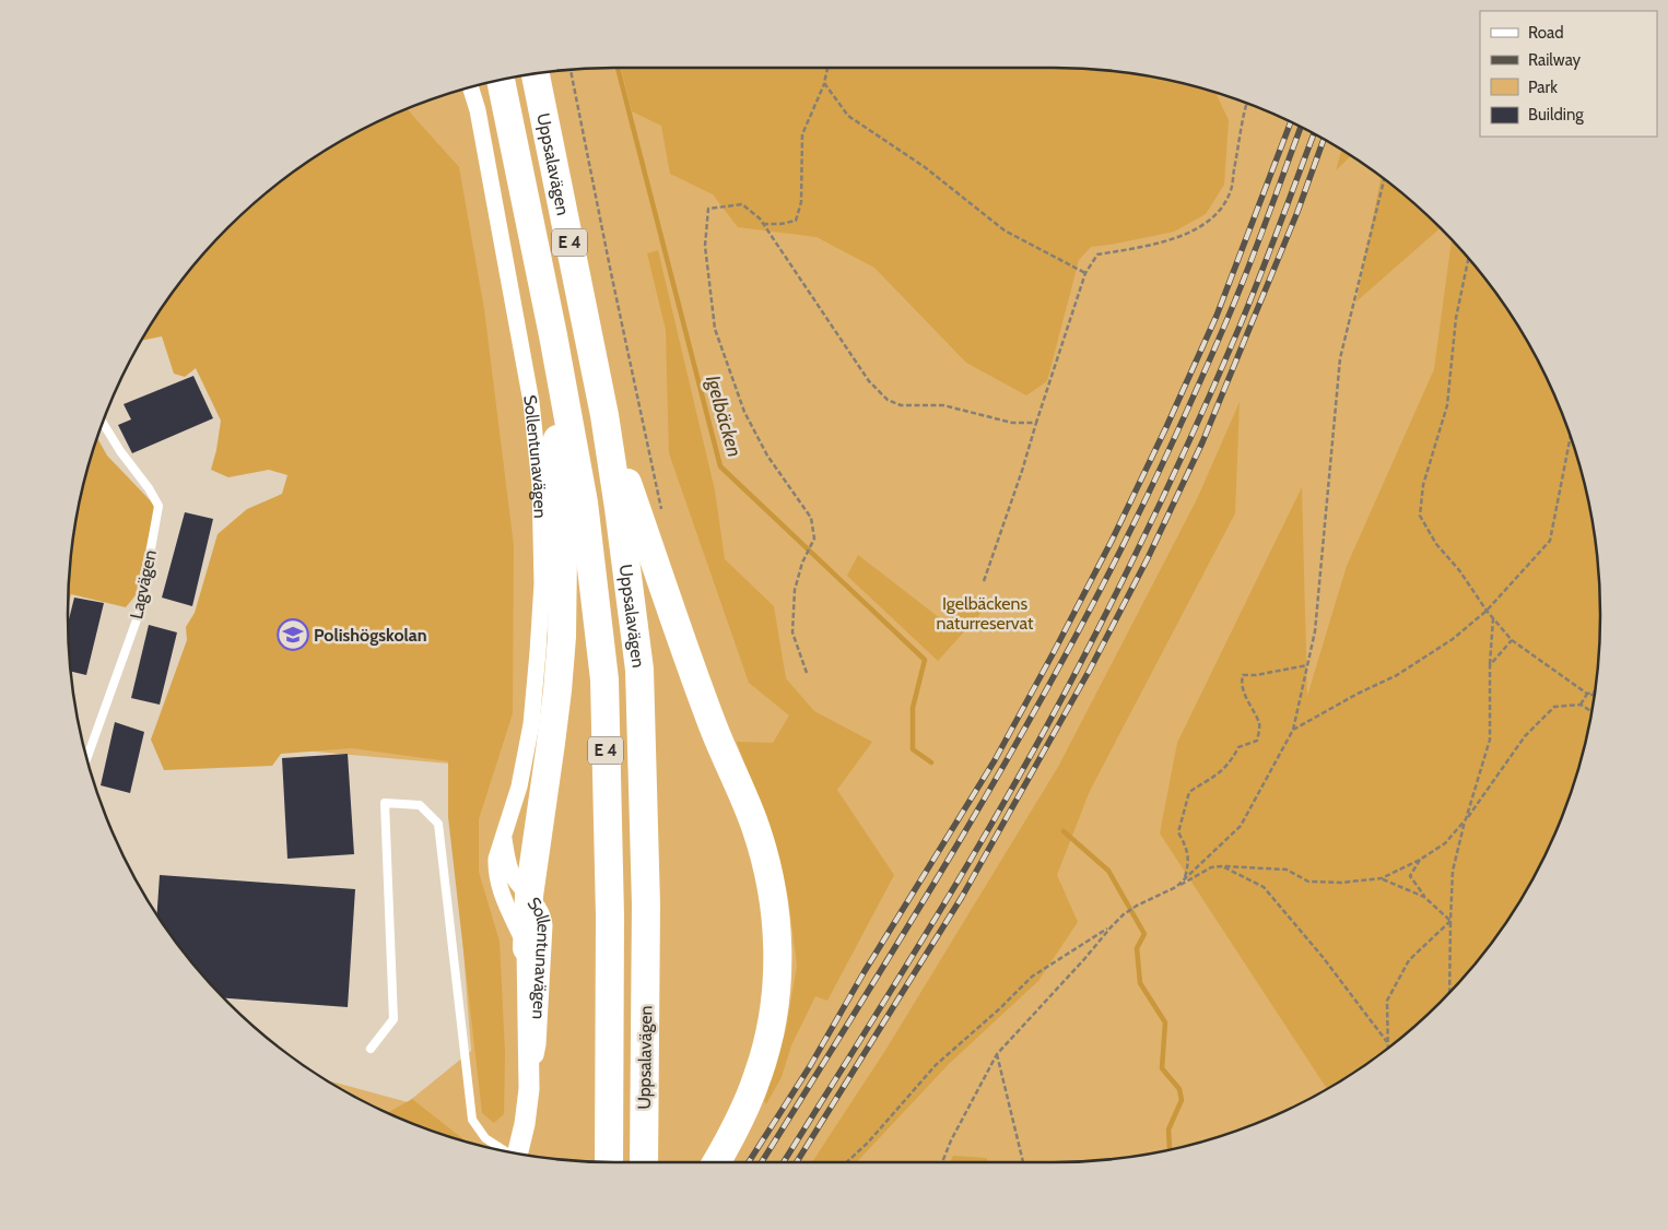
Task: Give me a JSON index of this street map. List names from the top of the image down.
{
  "streets": {
    "highway": ["Uppsalavägen", "E 4"],
    "street": ["Sollentunavägen"],
    "lane": ["Lagvägen"]
  },
  "water": ["Igelbäcken"],
  "parks": ["Igelbäckens naturreservat"],
  "places": {
    "school or university": ["Polishögskolan"]
  },
  "legend": [
    "Road",
    "Railway",
    "Park",
    "Building"
  ]
}
